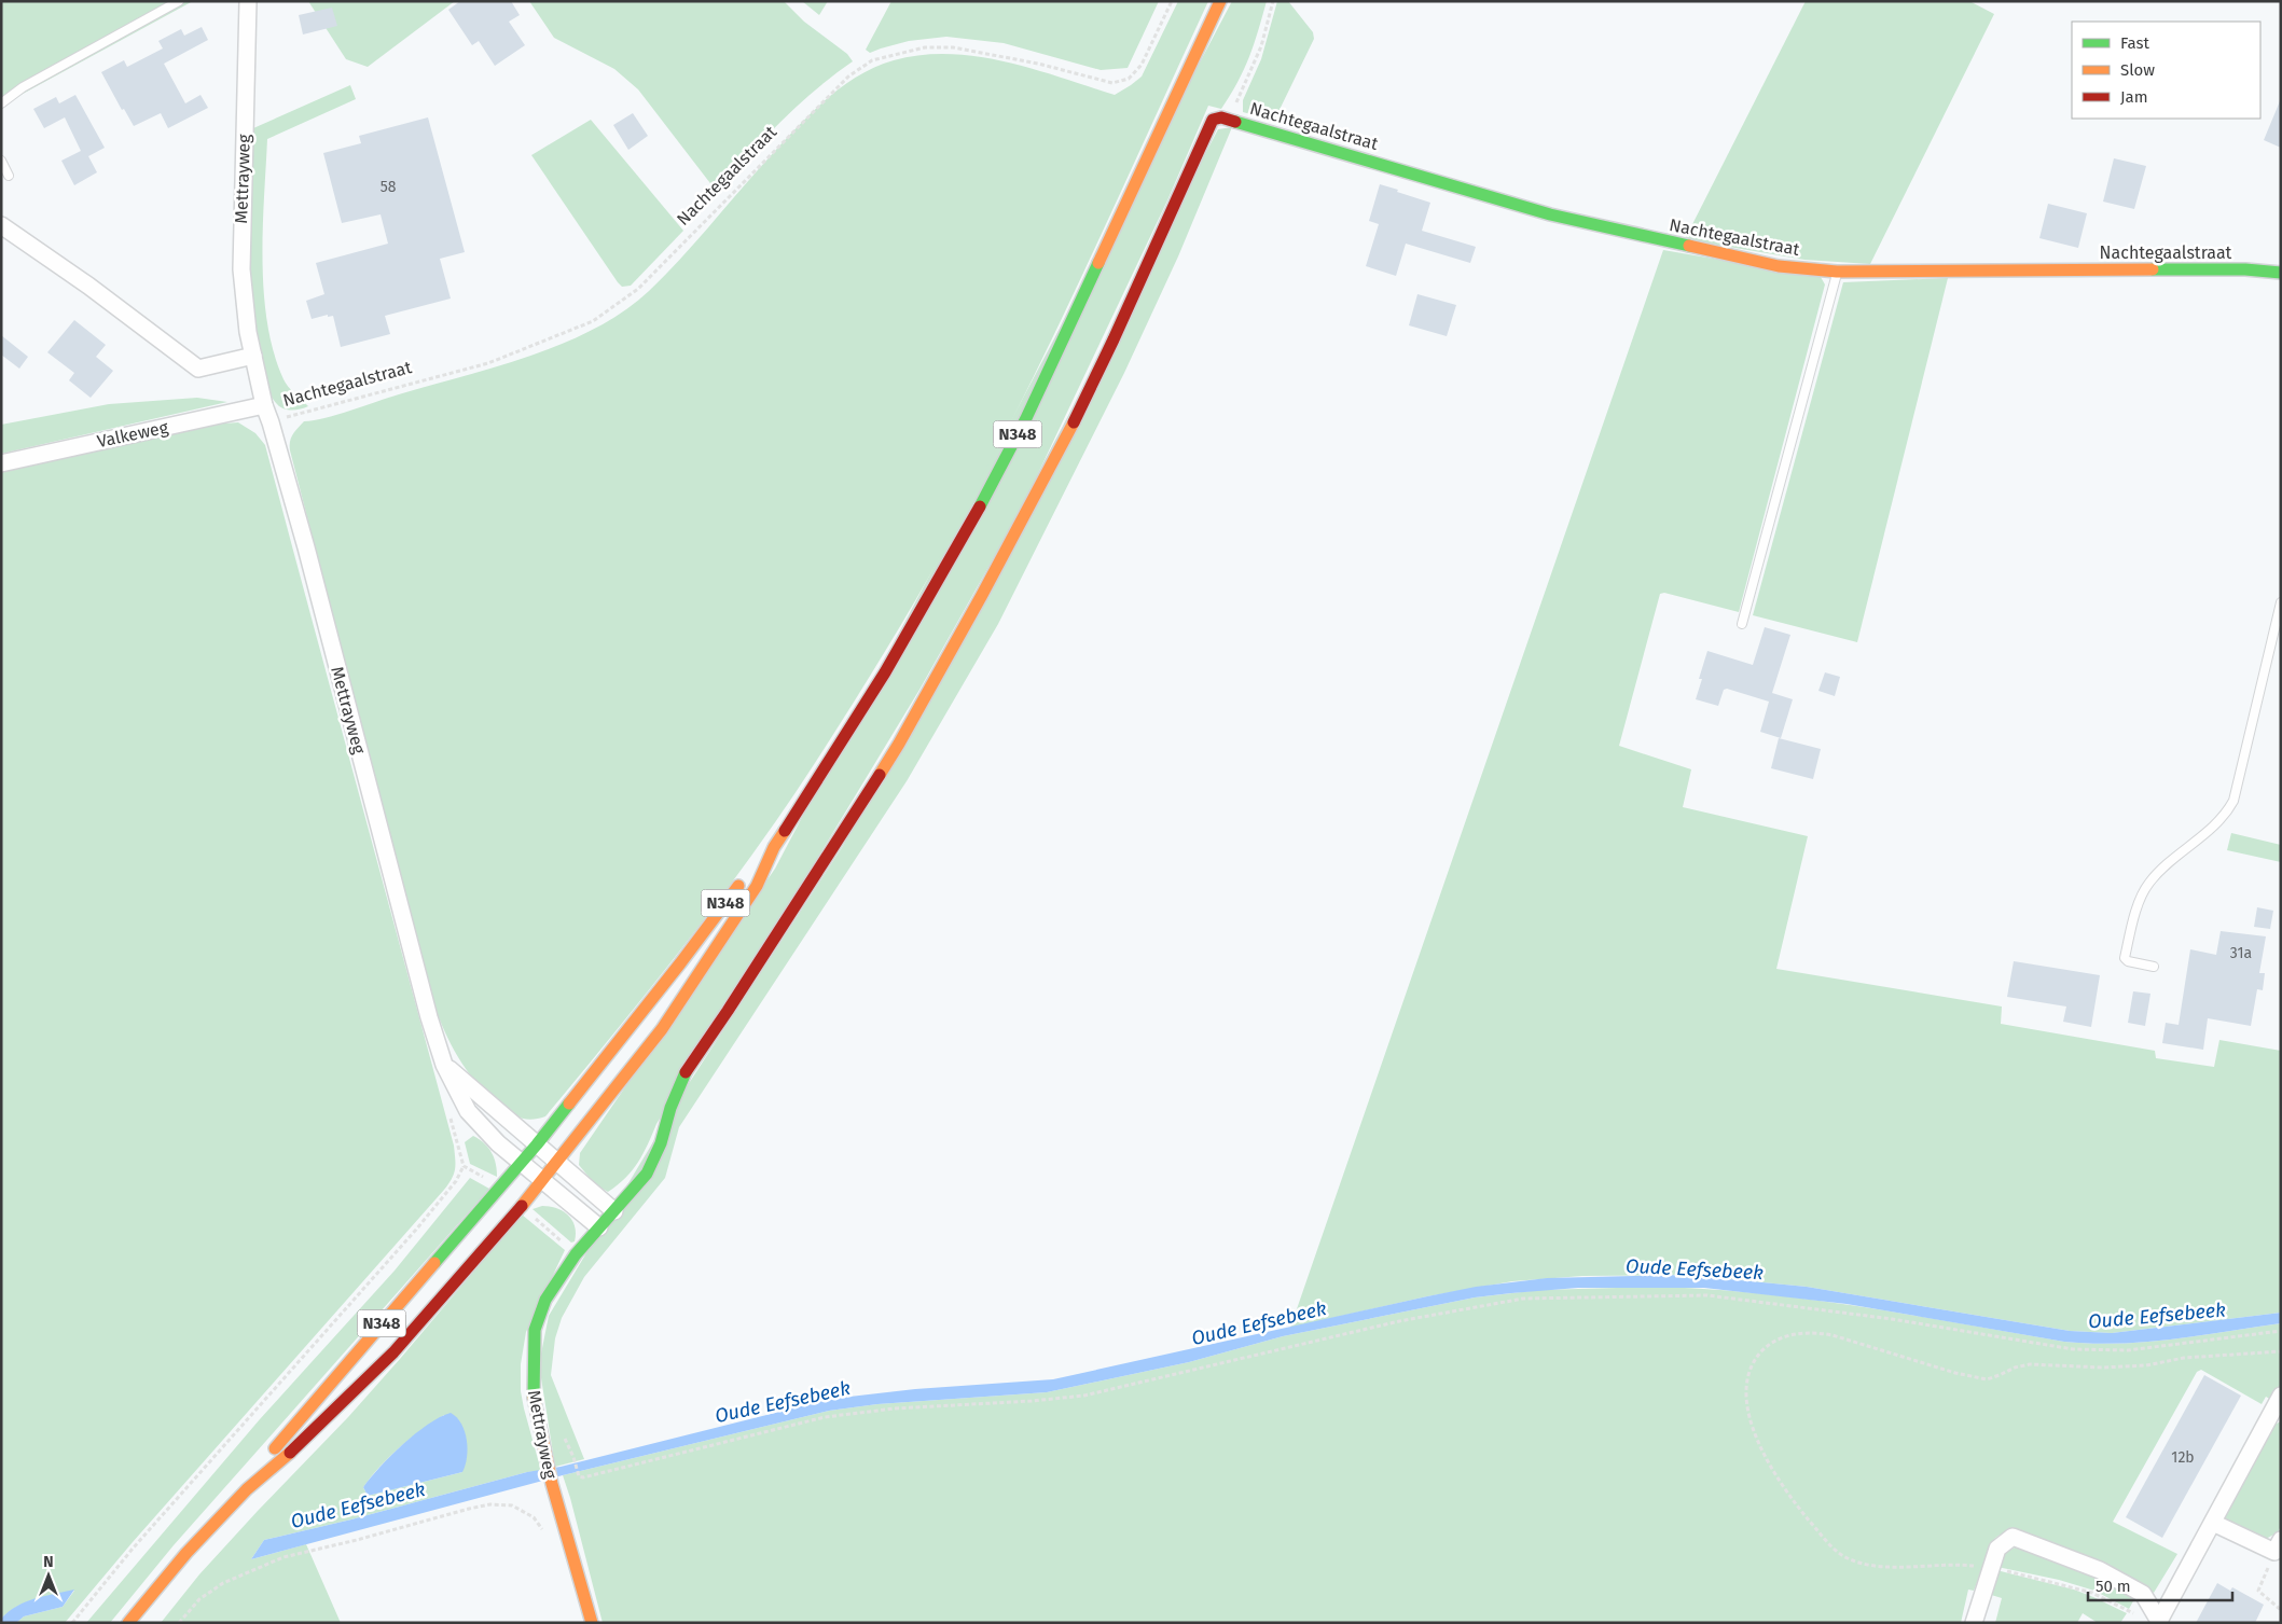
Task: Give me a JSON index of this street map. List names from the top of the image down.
{
  "streets": {
    "main road": ["Nachtegaalstraat", "Mettrayweg", "N348"],
    "street": ["Valkeweg"]
  },
  "crossings": [
    ["Nachtegaalstraat", "Mettrayweg"],
    ["Mettrayweg", "Valkeweg"],
    ["Mettrayweg", "N348"]
  ],
  "water": ["Oude Eefsebeek"],
  "house_numbers": ["58", "31a", "12b"],
  "legend": ["Fast", "Slow", "Jam"],
  "scale_bar": "50 m",
  "north": "top"
}
